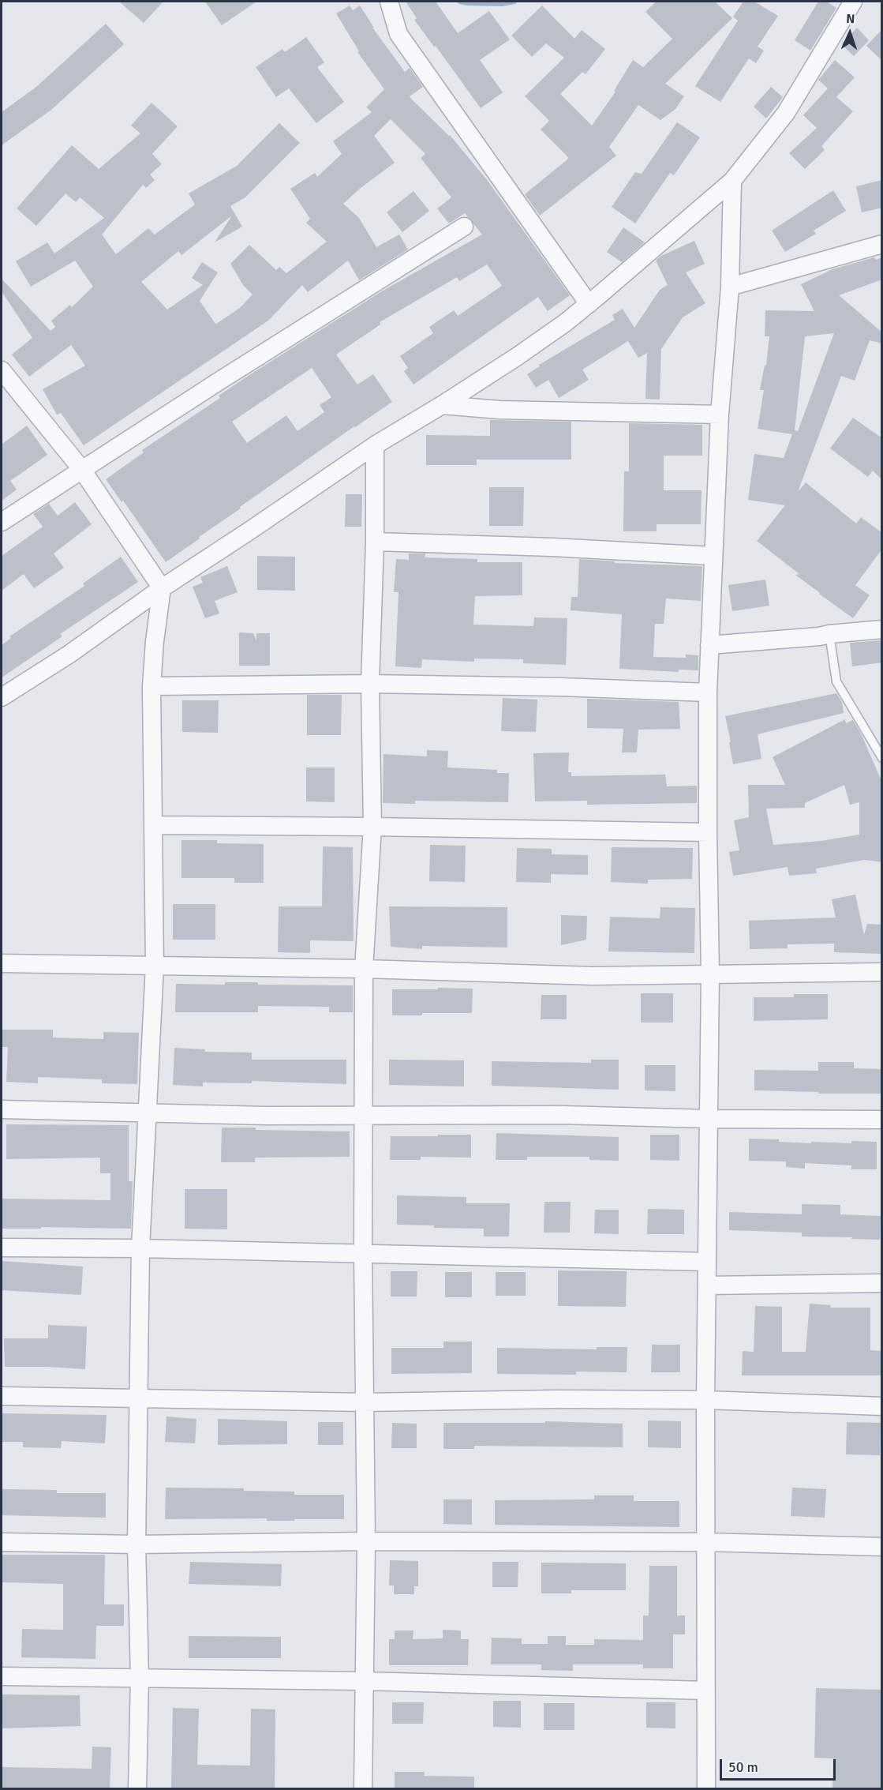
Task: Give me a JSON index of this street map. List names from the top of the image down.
{
  "scale_bar": "50 m",
  "north": "top"
}
